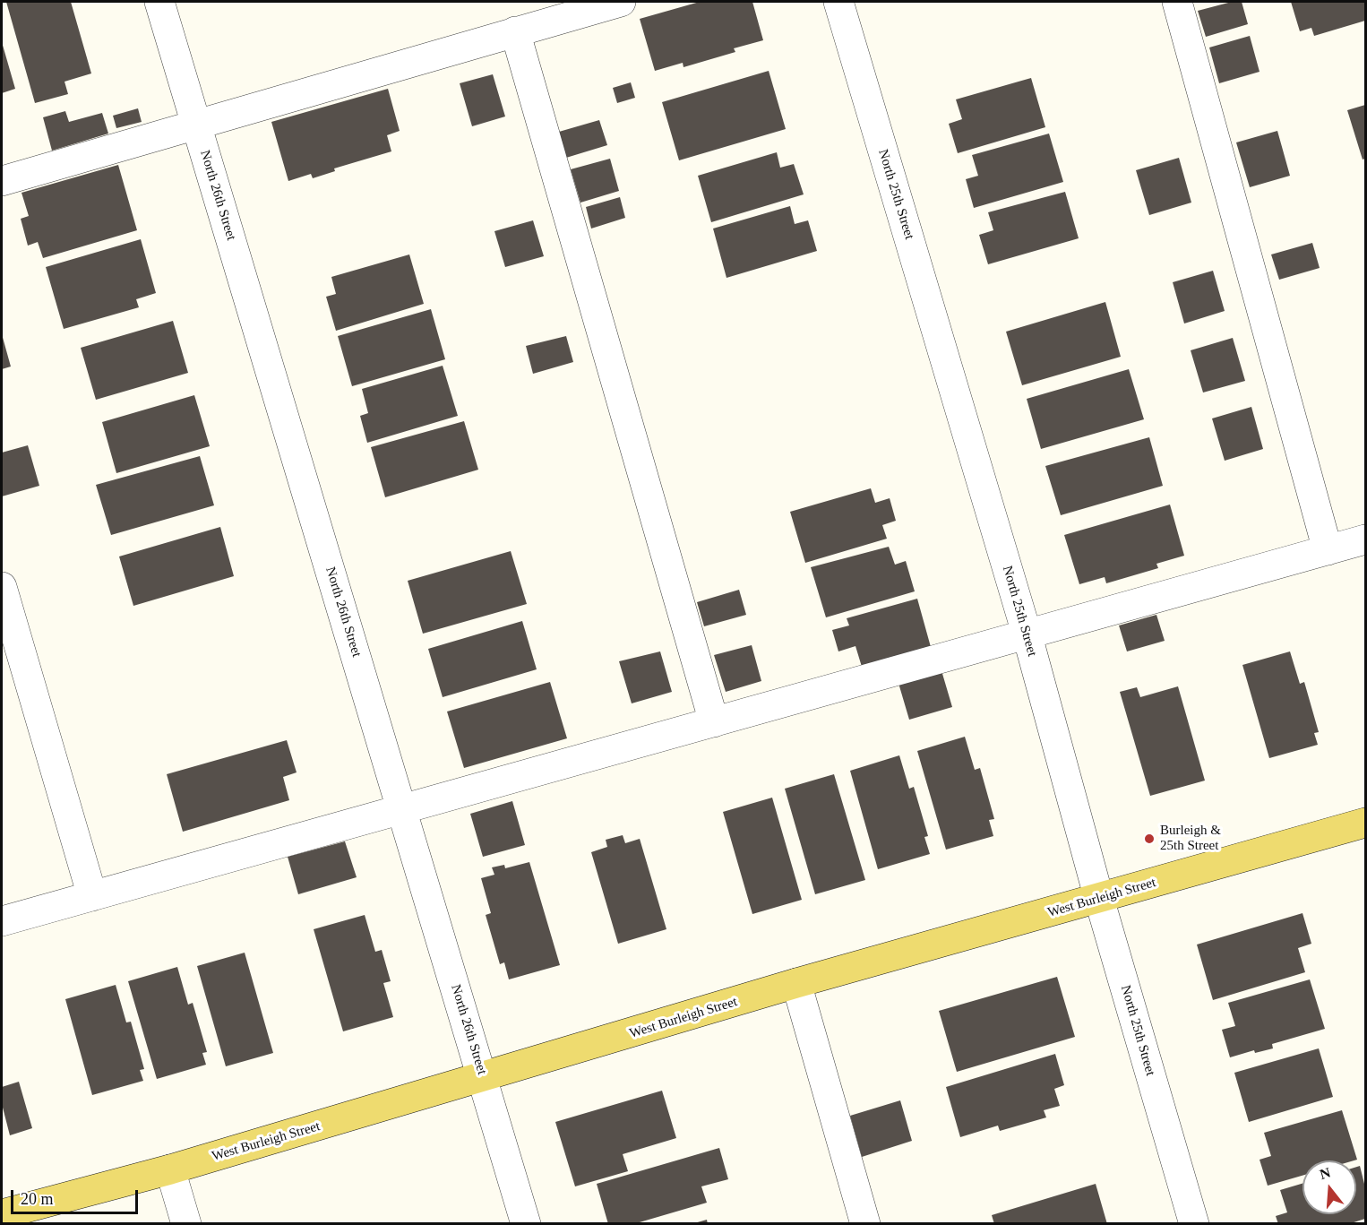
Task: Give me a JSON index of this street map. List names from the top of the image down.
{
  "streets": {
    "main road": ["West Burleigh Street"],
    "street": ["North 25th Street", "North 26th Street"]
  },
  "crossings": [
    ["North 25th Street", "West Burleigh Street"],
    ["North 26th Street", "West Burleigh Street"]
  ],
  "places": ["Burleigh & 25th Street"],
  "scale_bar": "20 m",
  "north": "top"
}
